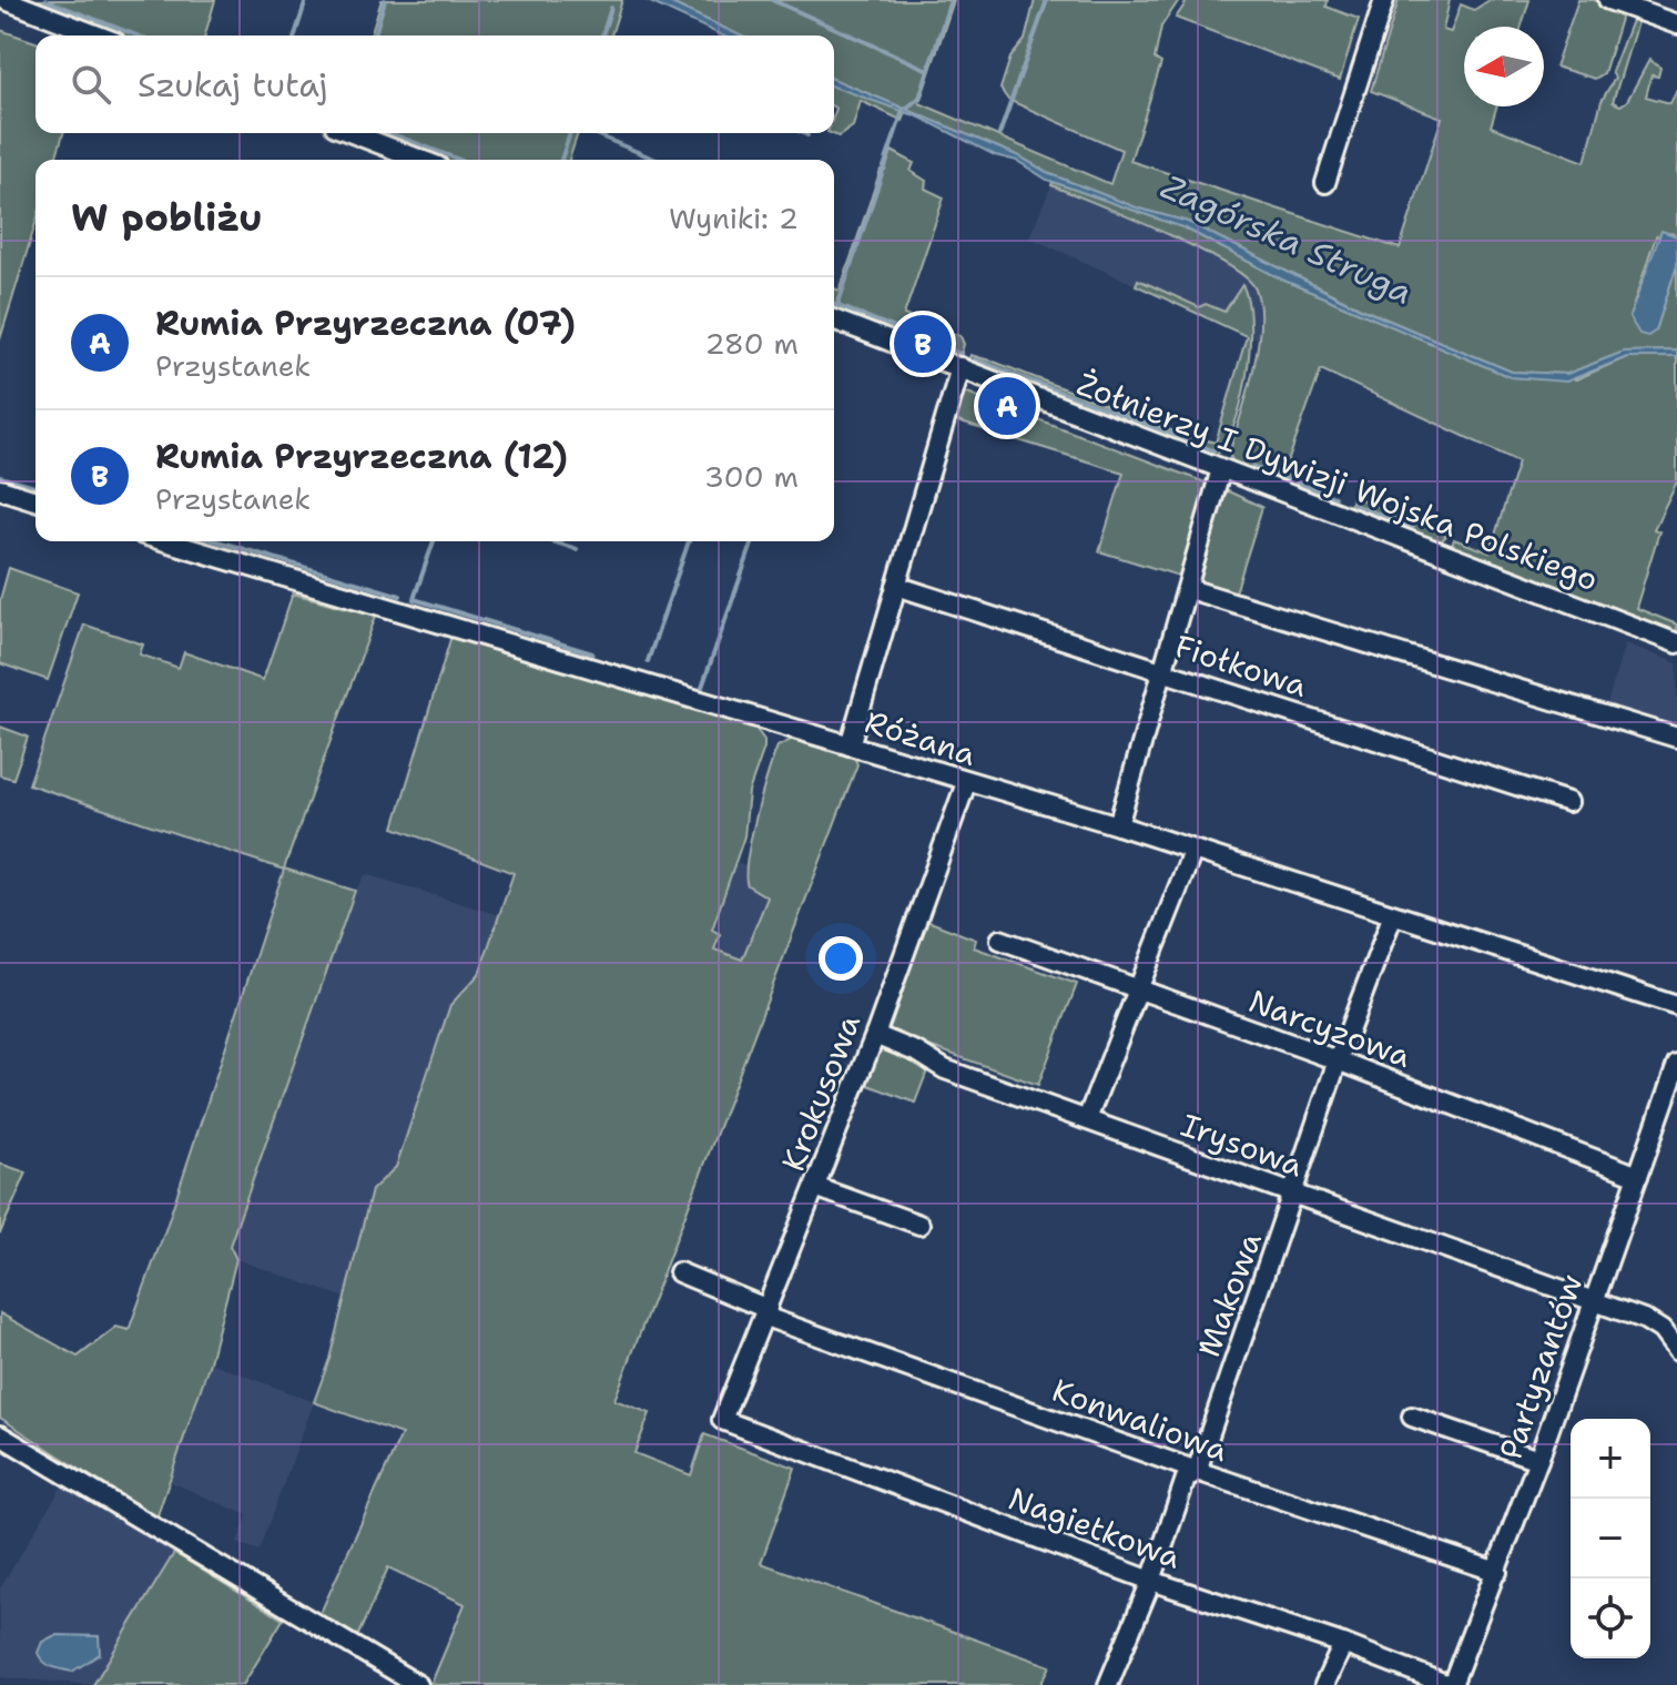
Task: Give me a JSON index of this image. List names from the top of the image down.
{
  "streets": {
    "street": [
      "Żołnierzy I Dywizji Wojska Polskiego",
      "Fiołkowa",
      "Różana",
      "Narcyzowa",
      "Krokusowa",
      "Irysowa",
      "Makowa",
      "Partyzantów",
      "Konwaliowa",
      "Nagietkowa"
    ]
  },
  "crossings": [
    ["Różana", "Krokusowa"],
    ["Różana", "Makowa"],
    ["Narcyzowa", "Makowa"],
    ["Narcyzowa", "Partyzantów"],
    ["Krokusowa", "Irysowa"],
    ["Krokusowa", "Konwaliowa"],
    ["Krokusowa", "Nagietkowa"],
    ["Irysowa", "Makowa"],
    ["Irysowa", "Partyzantów"],
    ["Makowa", "Konwaliowa"],
    ["Makowa", "Nagietkowa"],
    ["Partyzantów", "Konwaliowa"],
    ["Partyzantów", "Nagietkowa"]
  ],
  "water": ["Zagórska Struga"],
  "north": "left",
  "page": {
    "search": "Szukaj tutaj",
    "heading": ["W pobliżu", "Wyniki: 2"],
    "list": [
      {
        "mark": "A",
        "name": "Rumia Przyrzeczna (07)",
        "note": "Przystanek",
        "value": "280 m"
      },
      {
        "mark": "B",
        "name": "Rumia Przyrzeczna (12)",
        "note": "Przystanek",
        "value": "300 m"
      }
    ],
    "pins": ["B", "A"],
    "map_buttons": ["+", "−"]
  }
}
